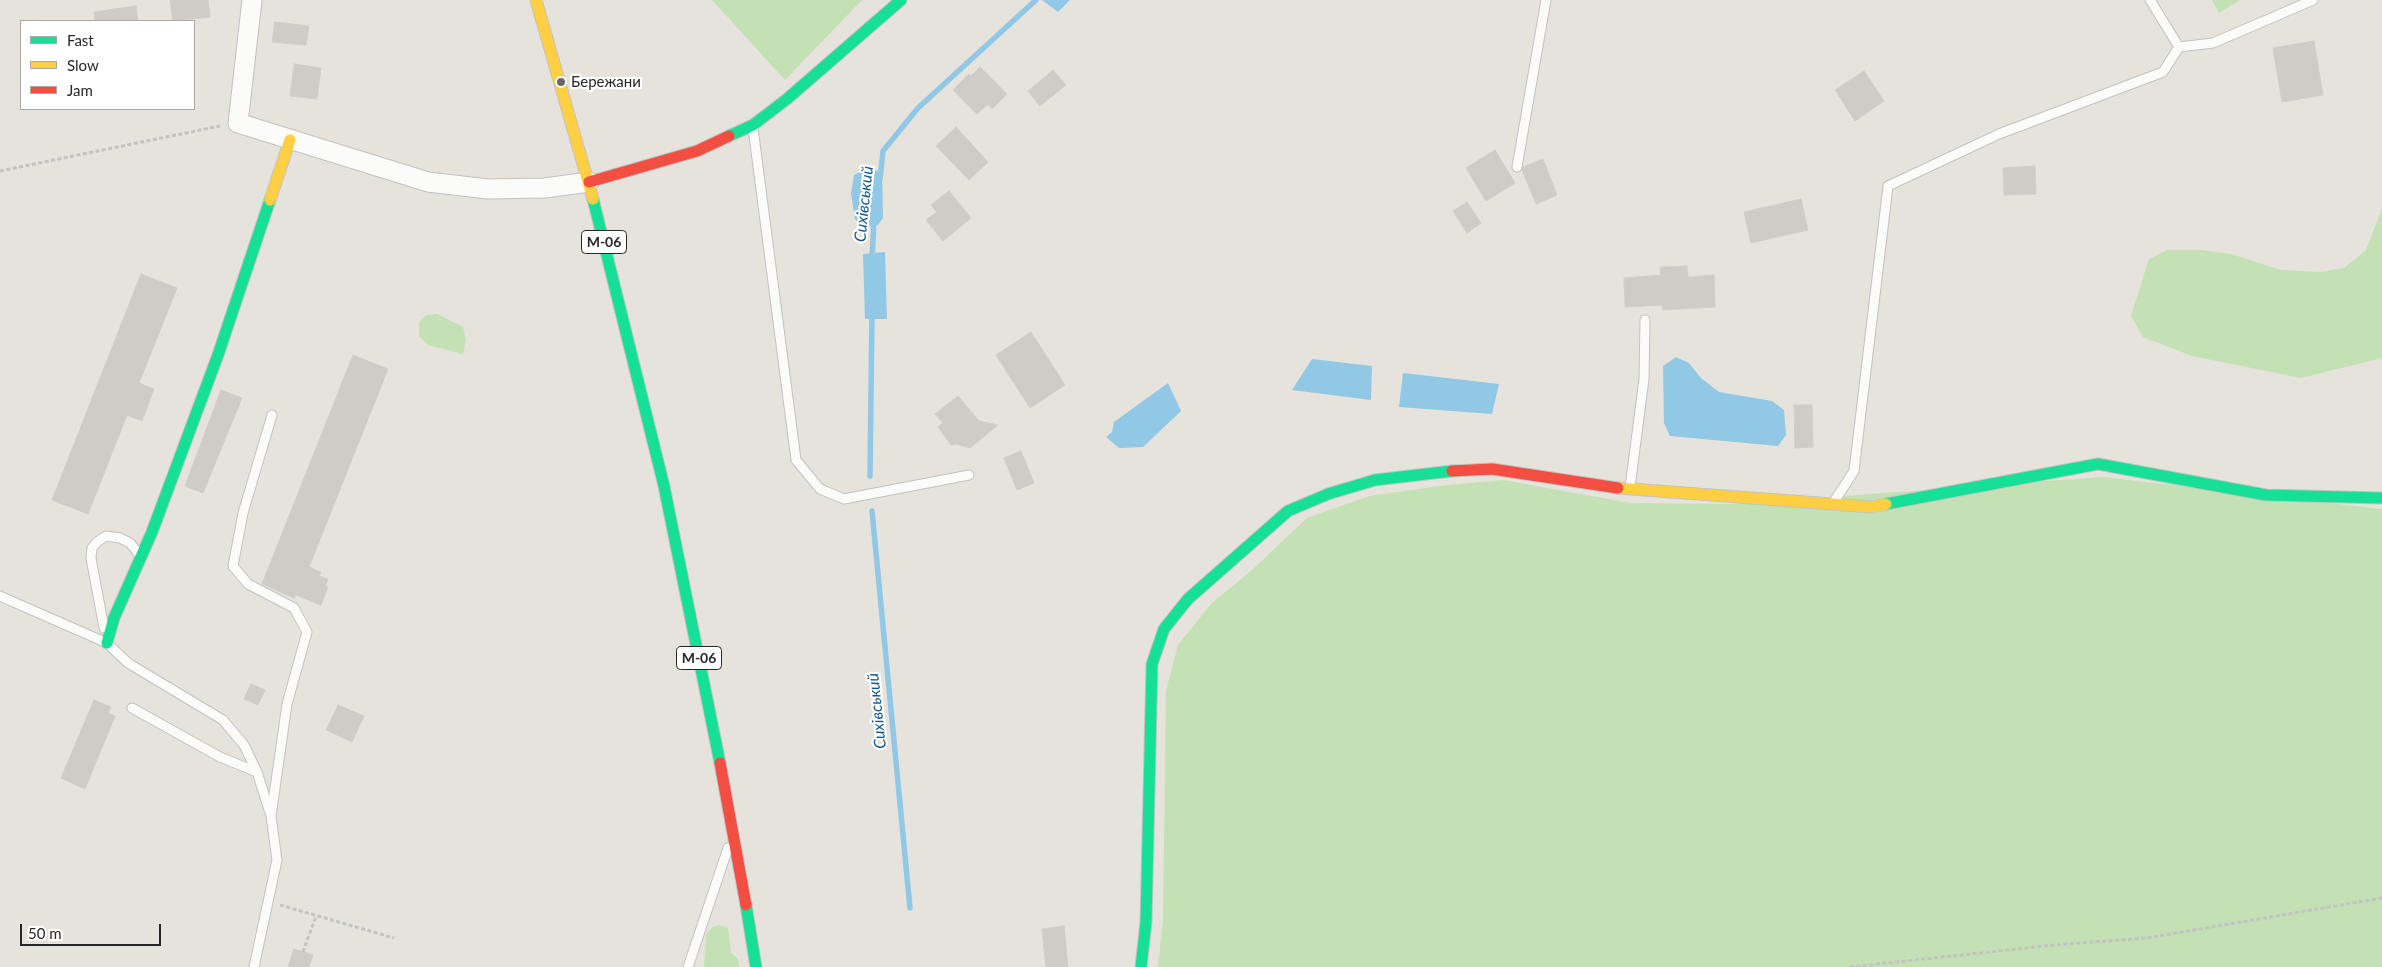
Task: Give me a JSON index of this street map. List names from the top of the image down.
{
  "streets": {
    "main road": ["М-06"]
  },
  "water": ["Сихівський"],
  "places": ["Бережани"],
  "legend": ["Fast", "Slow", "Jam"],
  "scale_bar": "50 m"
}
